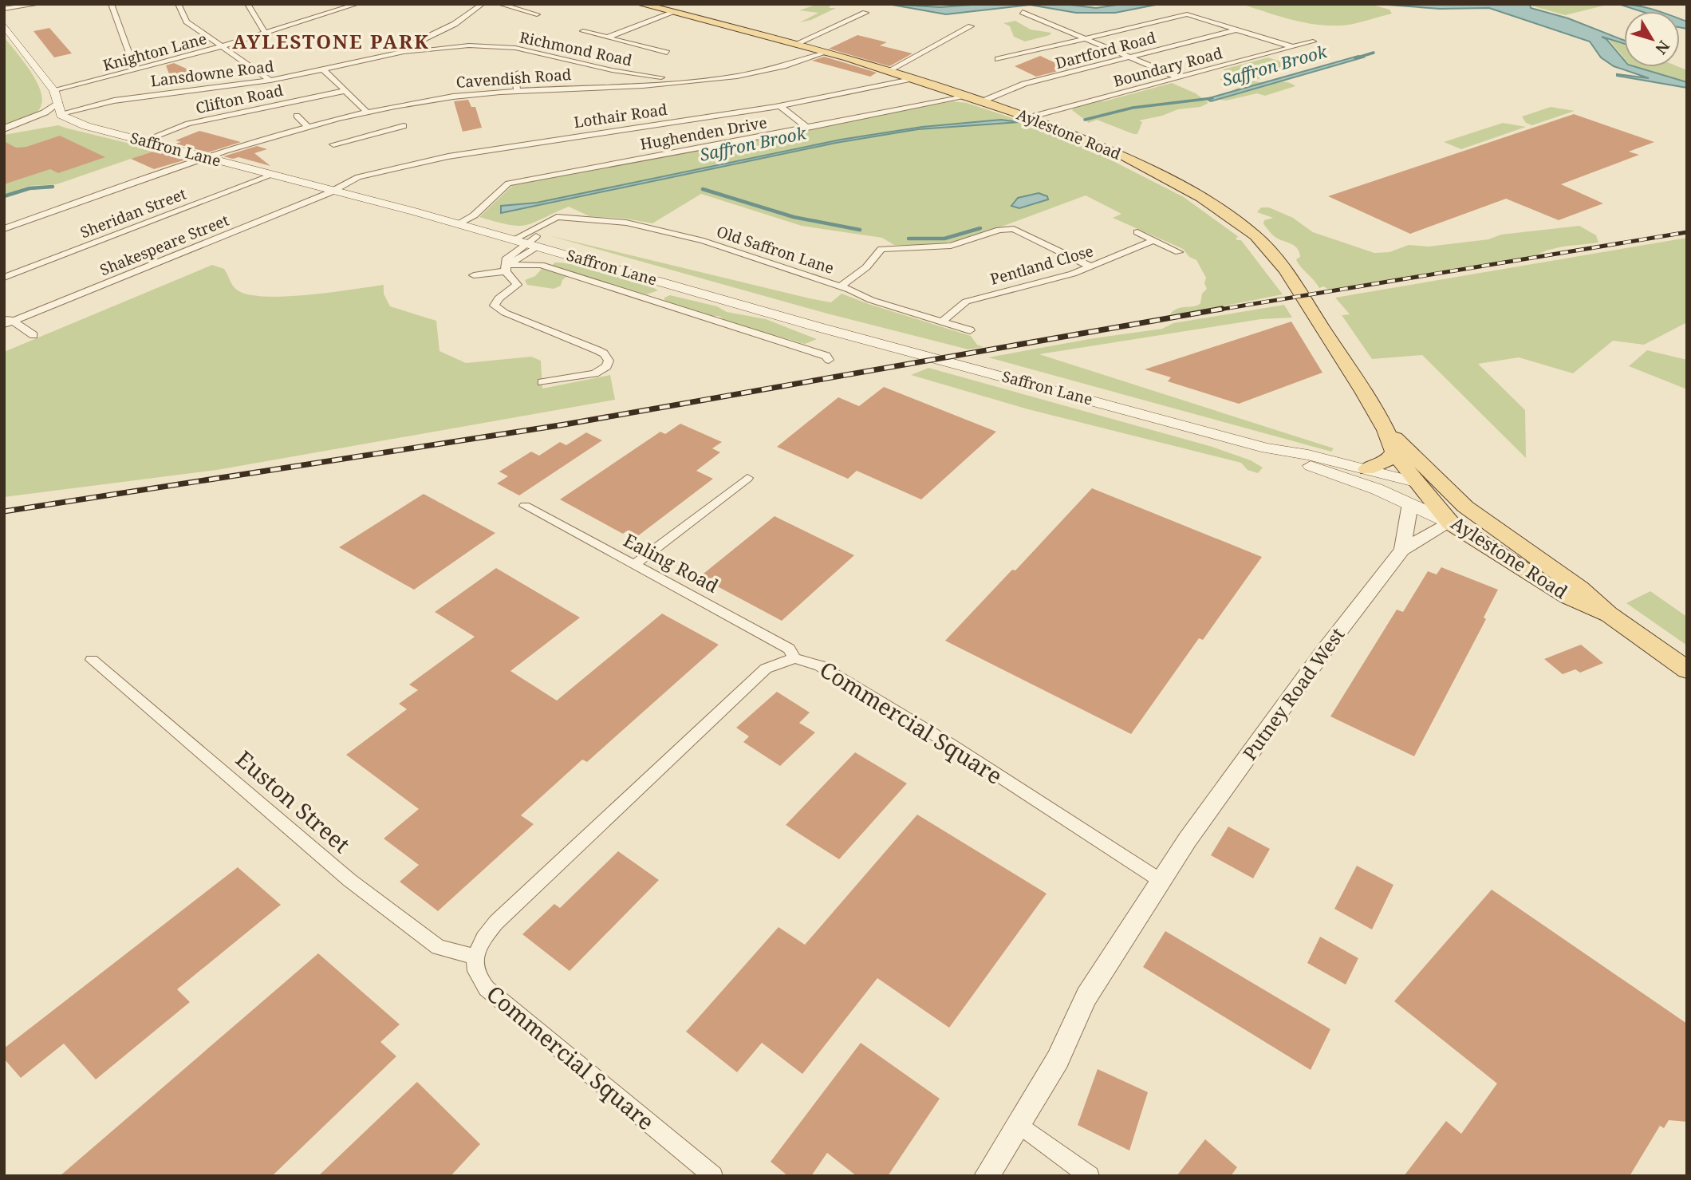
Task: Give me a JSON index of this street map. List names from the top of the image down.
{
  "streets": {
    "main road": ["Aylestone Road", "Saffron Lane"],
    "street": [
      "Richmond Road",
      "Dartford Road",
      "Knighton Lane",
      "Boundary Road",
      "Lansdowne Road",
      "Cavendish Road",
      "Clifton Road",
      "Lothair Road",
      "Hughenden Drive",
      "Sheridan Street",
      "Shakespeare Street",
      "Old Saffron Lane",
      "Pentland Close",
      "Ealing Road",
      "Putney Road West",
      "Commercial Square",
      "Euston Street"
    ]
  },
  "crossings": [
    ["Richmond Road", "Lansdowne Road"],
    ["Richmond Road", "Cavendish Road"],
    ["Dartford Road", "Aylestone Road"],
    ["Boundary Road", "Aylestone Road"],
    ["Lansdowne Road", "Saffron Lane"],
    ["Cavendish Road", "Aylestone Road"],
    ["Cavendish Road", "Saffron Lane"],
    ["Clifton Road", "Saffron Lane"],
    ["Lothair Road", "Aylestone Road"],
    ["Lothair Road", "Saffron Lane"],
    ["Lothair Road", "Shakespeare Street"],
    ["Hughenden Drive", "Aylestone Road"],
    ["Hughenden Drive", "Saffron Lane"],
    ["Aylestone Road", "Saffron Lane"],
    ["Aylestone Road", "Putney Road West"],
    ["Saffron Lane", "Sheridan Street"],
    ["Saffron Lane", "Shakespeare Street"],
    ["Saffron Lane", "Old Saffron Lane"],
    ["Saffron Lane", "Putney Road West"],
    ["Old Saffron Lane", "Pentland Close"],
    ["Ealing Road", "Commercial Square"],
    ["Putney Road West", "Commercial Square"],
    ["Commercial Square", "Euston Street"]
  ],
  "districts": ["AYLESTONE PARK"],
  "water": ["Saffron Brook"],
  "north": "bottom right"
}
